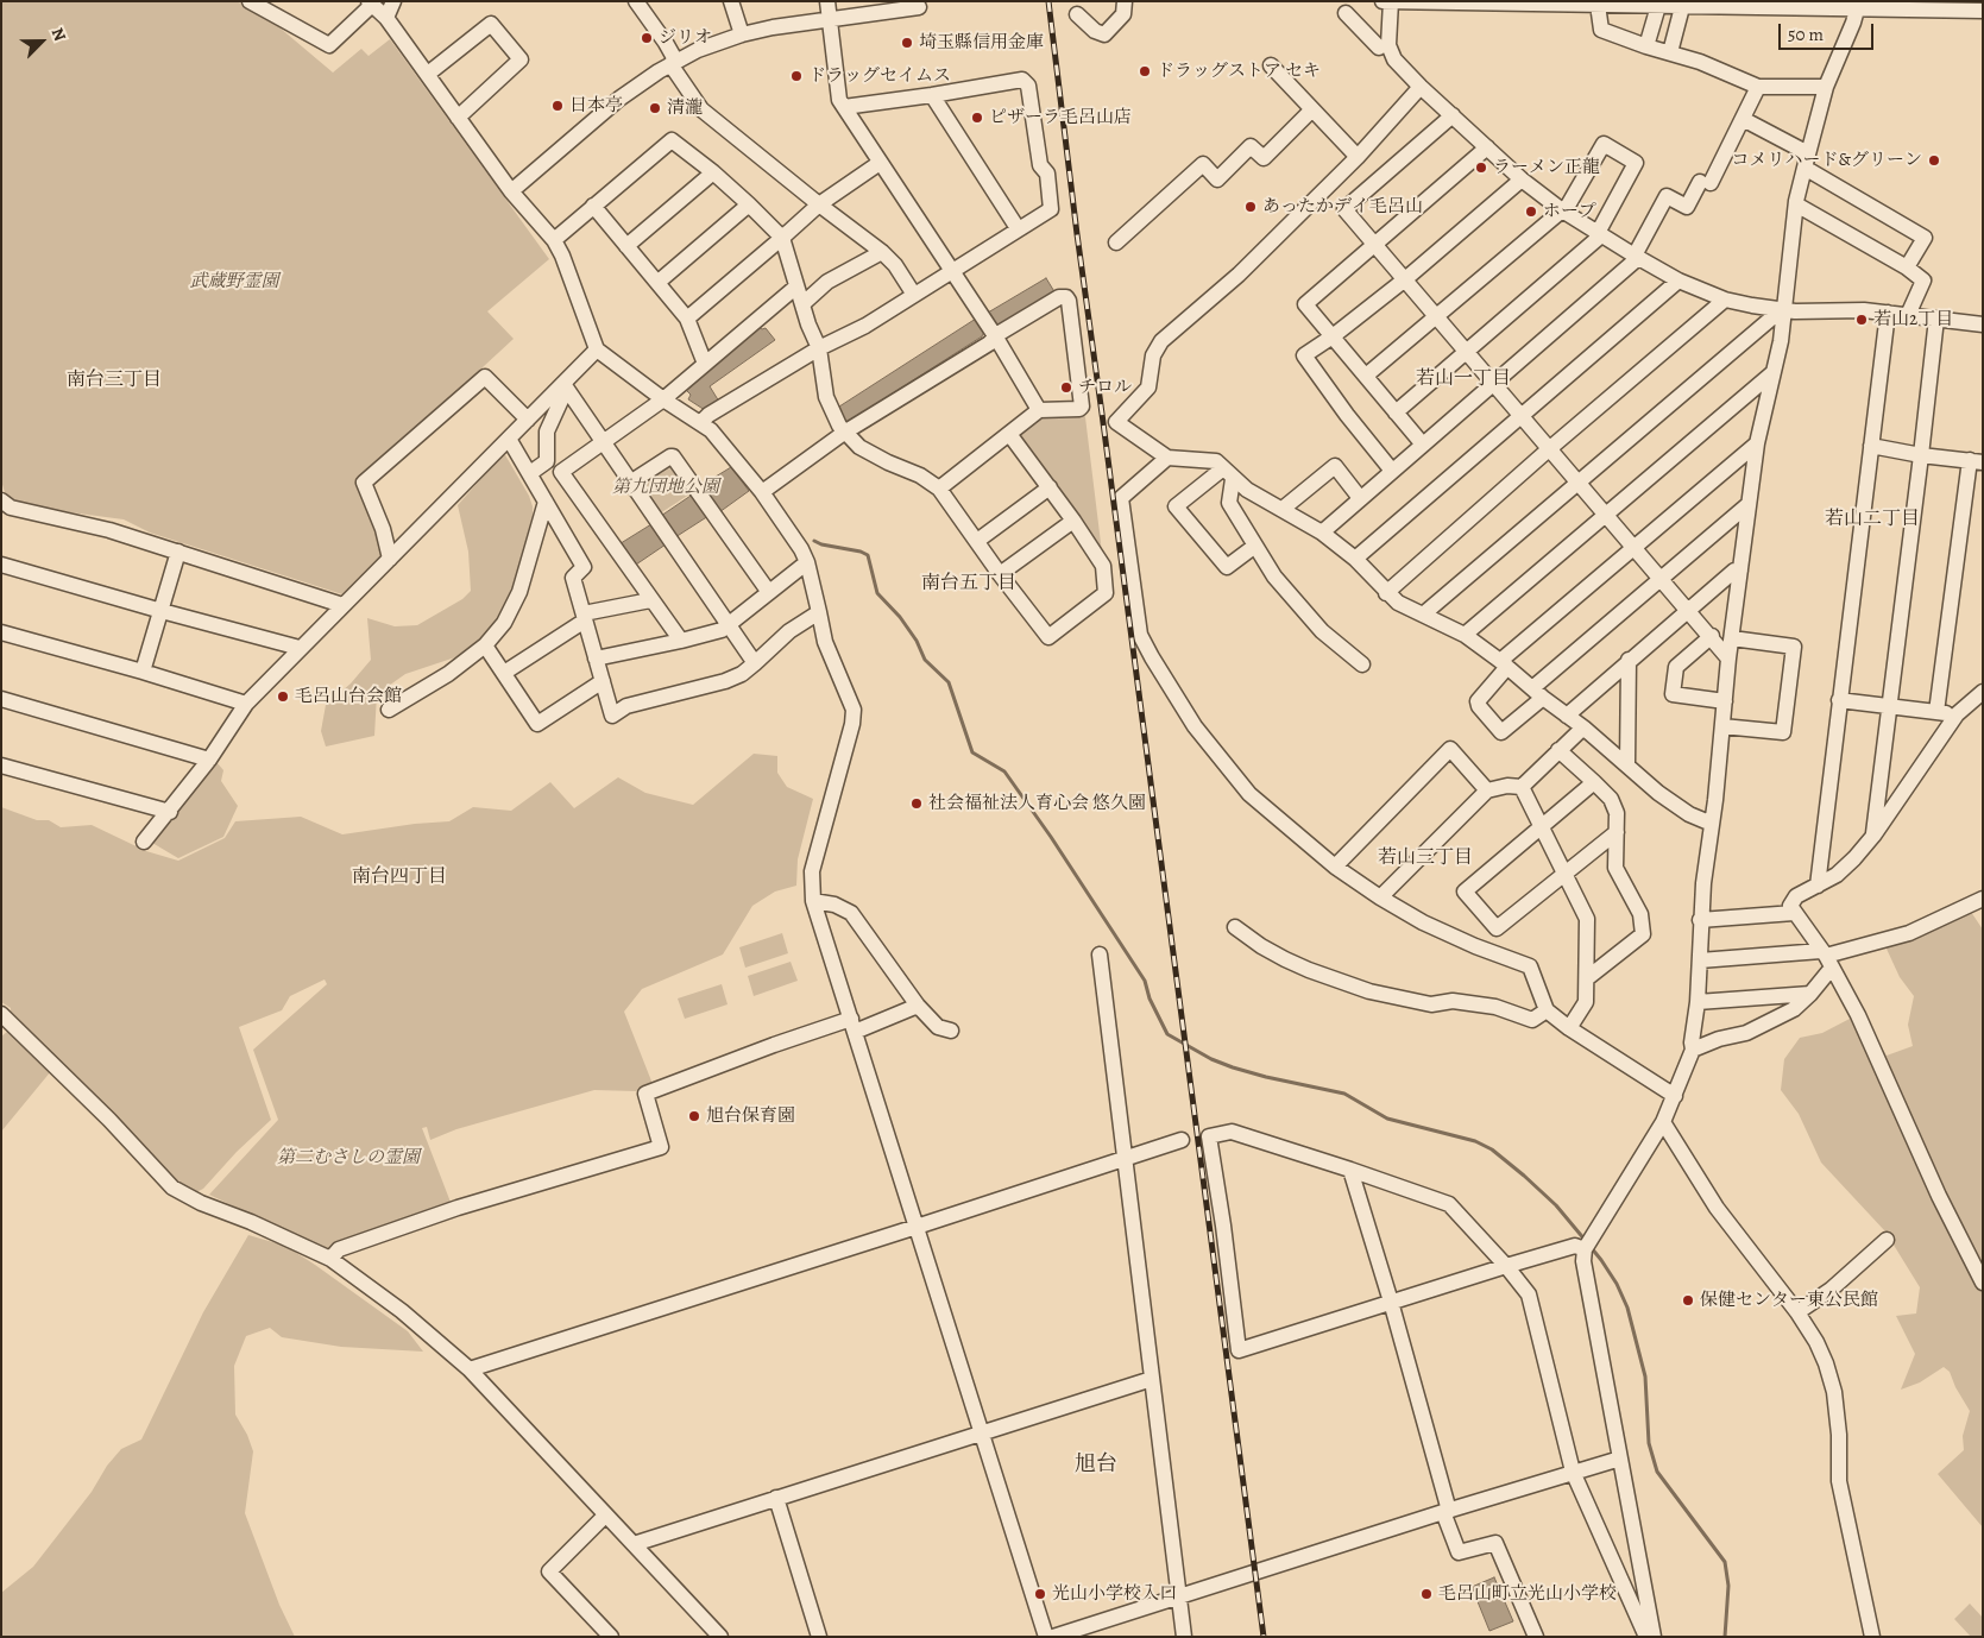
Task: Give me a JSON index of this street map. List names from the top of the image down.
{
  "districts": [
    "若山一丁目",
    "南台三丁目",
    "若山二丁目",
    "南台五丁目",
    "若山三丁目",
    "南台四丁目",
    "旭台"
  ],
  "parks": ["武蔵野霊園", "第九団地公園", "第二むさしの霊園"],
  "places": [
    "ジリオ",
    "埼玉縣信用金庫",
    "ドラッグストア セキ",
    "ドラッグセイムス",
    "日本亭",
    "清瀧",
    "ピザーラ毛呂山店",
    "コメリハード&グリーン",
    "ラーメン正龍",
    "あったかデイ毛呂山",
    "ホープ",
    "若山2丁目",
    "チロル",
    "毛呂山台会館",
    "社会福祉法人育心会 悠久園",
    "旭台保育園",
    "保健センター東公民館",
    "光山小学校入口",
    "毛呂山町立光山小学校"
  ],
  "scale_bar": "50 m",
  "north": "top right"
}
